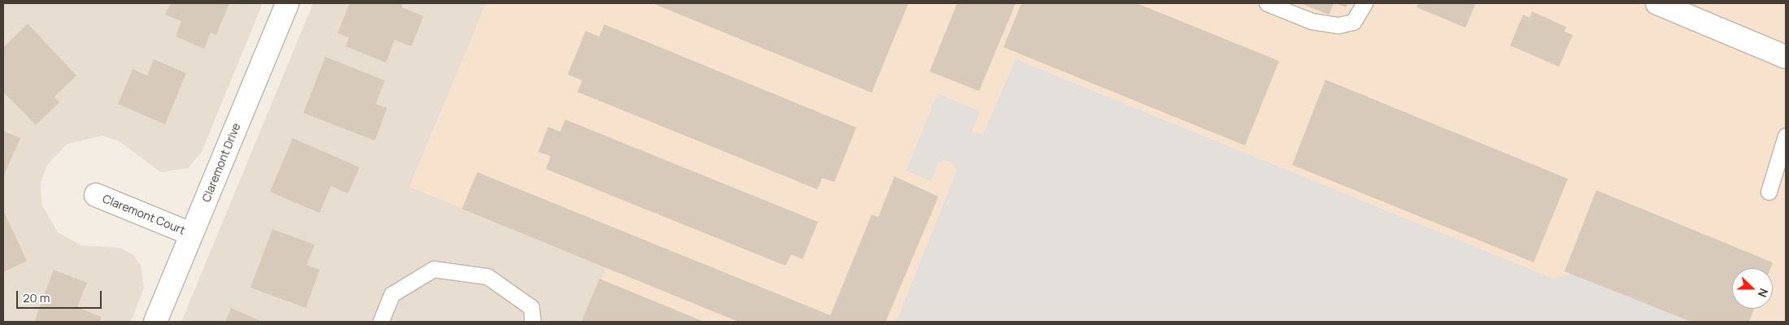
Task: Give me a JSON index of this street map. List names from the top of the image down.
{
  "streets": {
    "street": ["Claremont Drive", "Claremont Court"]
  },
  "crossings": [
    ["Claremont Drive", "Claremont Court"]
  ],
  "scale_bar": "20 m",
  "north": "right"
}
